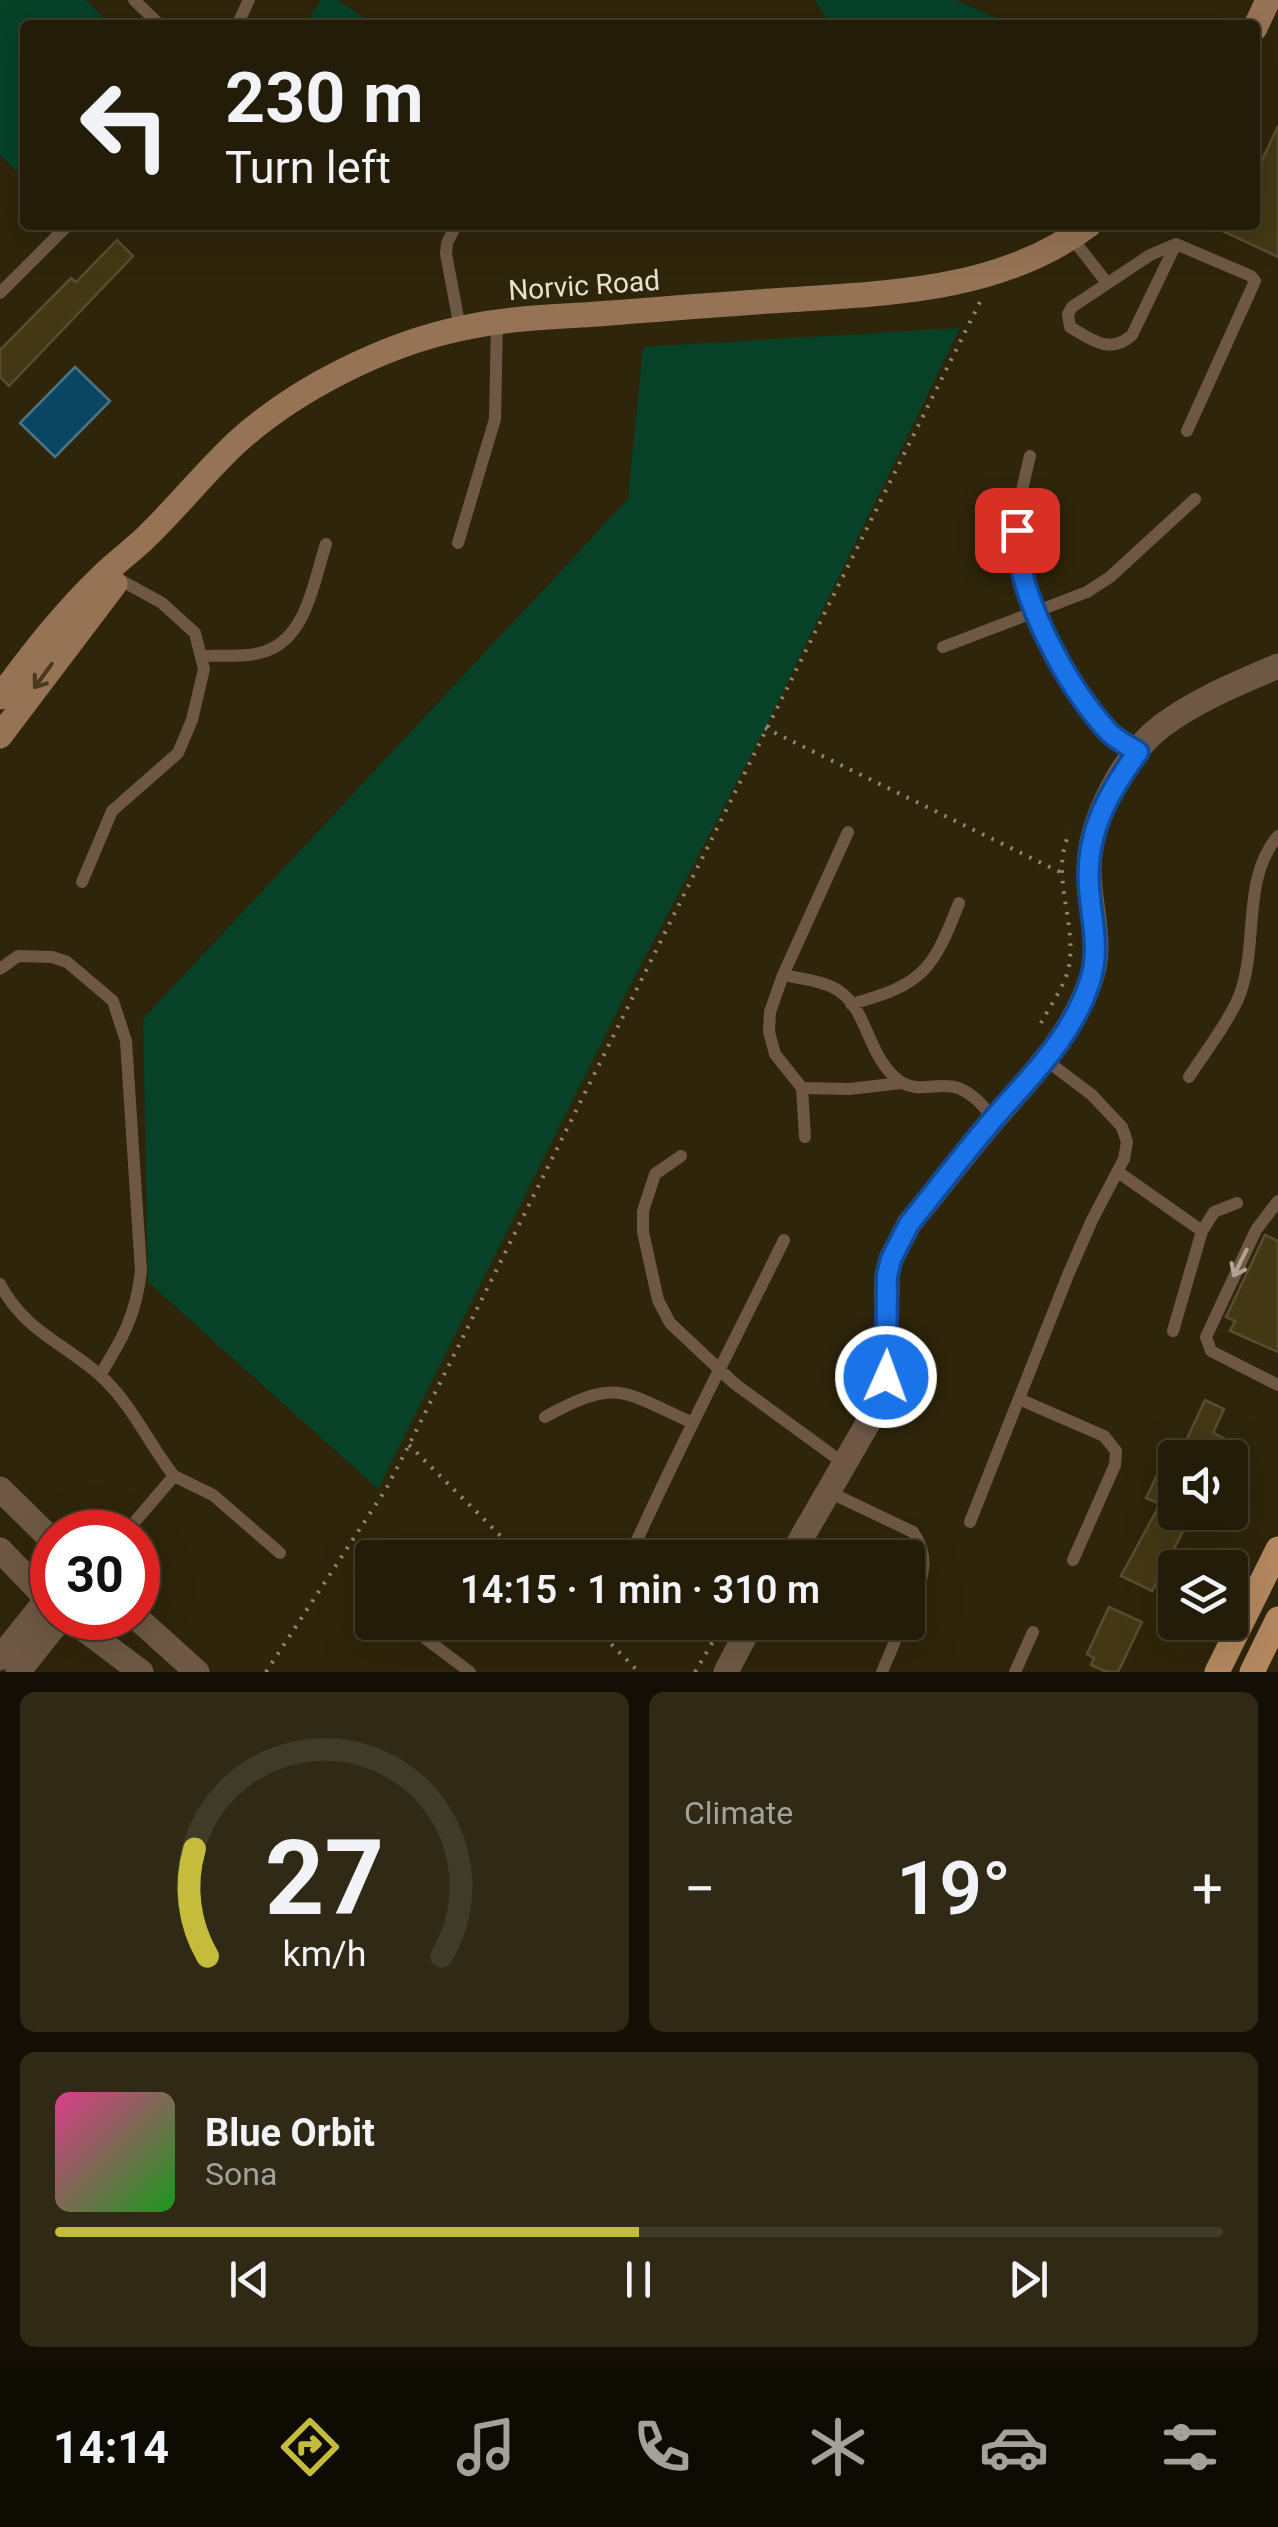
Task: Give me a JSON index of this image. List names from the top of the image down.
{
  "streets": {
    "street": ["Norvic Road"]
  },
  "page": {
    "turn": ["230 m", "Turn left"],
    "limit": "30",
    "trip": "14:15 · 1 min · 310 m",
    "tile": "Climate",
    "heat": ["−", "19°", "+"],
    "song": ["Blue Orbit", "Sona"],
    "tabs": "14:14",
    "gauge": ["27", "km/h"]
  }
}
